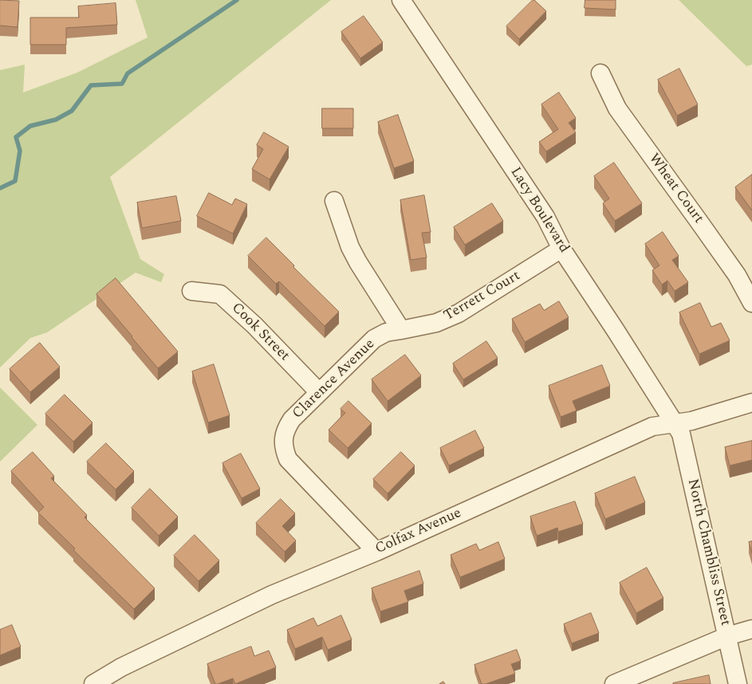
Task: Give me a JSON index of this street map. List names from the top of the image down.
{
  "streets": {
    "street": [
      "Wheat Court",
      "Lacy Boulevard",
      "Terrett Court",
      "Cook Street",
      "Clarence Avenue",
      "Colfax Avenue",
      "North Chambliss Street"
    ]
  },
  "crossings": [
    ["Lacy Boulevard", "Terrett Court"],
    ["Lacy Boulevard", "Colfax Avenue"],
    ["Lacy Boulevard", "North Chambliss Street"],
    ["Terrett Court", "Clarence Avenue"],
    ["Cook Street", "Clarence Avenue"],
    ["Clarence Avenue", "Colfax Avenue"],
    ["Colfax Avenue", "North Chambliss Street"]
  ]
}
